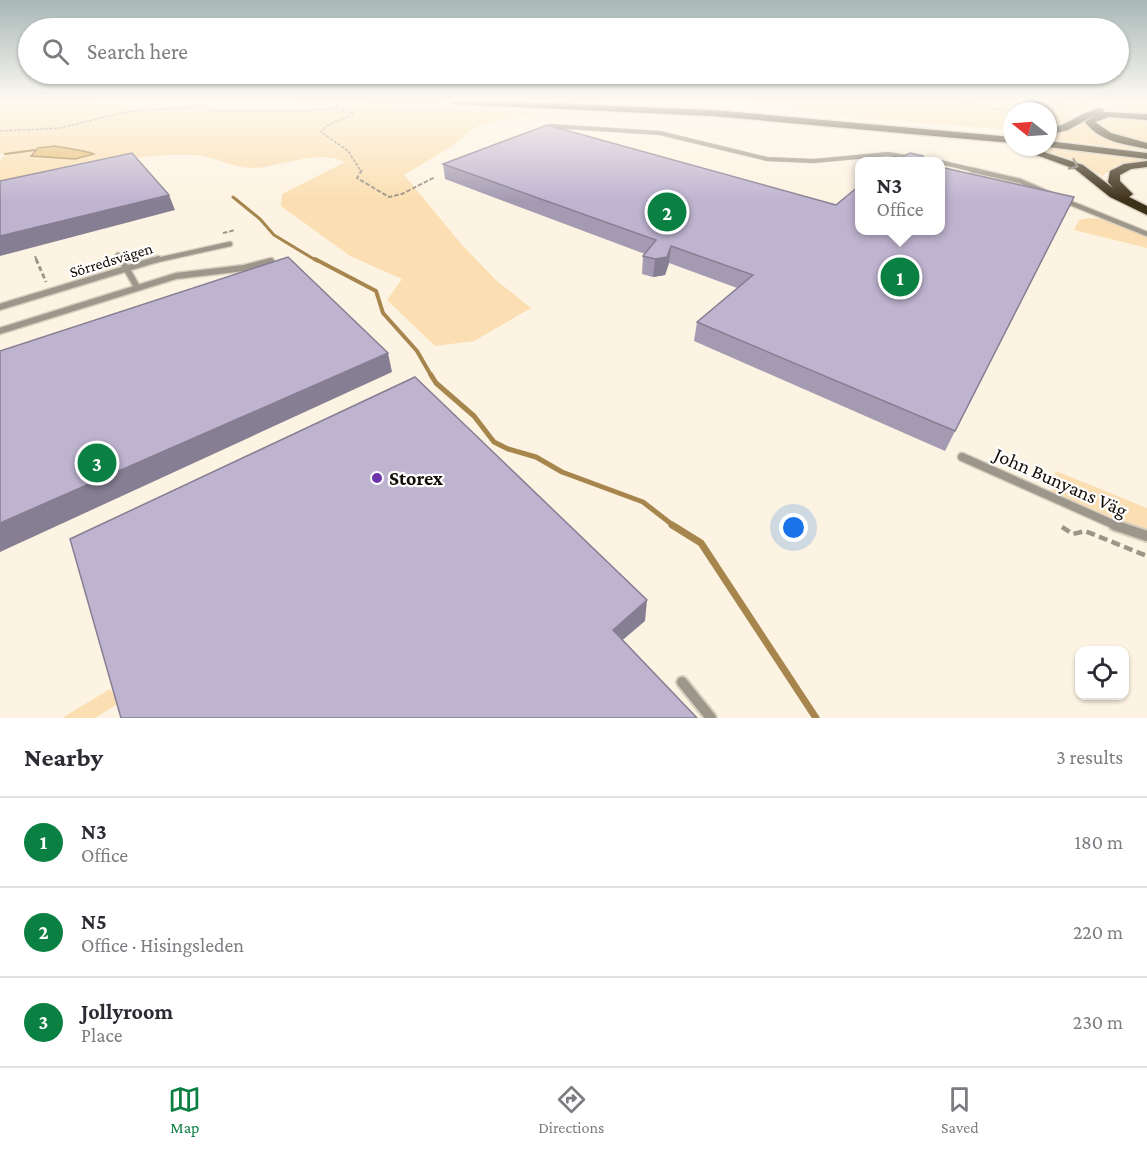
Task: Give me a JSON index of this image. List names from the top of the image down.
{
  "streets": {
    "lane": ["Sörredsvägen", "John Bunyans Väg"]
  },
  "places": ["Storex"],
  "north": "left",
  "page": {
    "search": "Search here",
    "popup": ["N3", "Office"],
    "pins": ["2", "1", "3"],
    "heading": ["Nearby", "3 results"],
    "list": [
      {
        "mark": "1",
        "name": "N3",
        "note": "Office",
        "value": "180 m"
      },
      {
        "mark": "2",
        "name": "N5",
        "note": "Office · Hisingsleden",
        "value": "220 m"
      },
      {
        "mark": "3",
        "name": "Jollyroom",
        "note": "Place",
        "value": "230 m"
      }
    ],
    "nav": ["Map", "Directions", "Saved"]
  }
}
